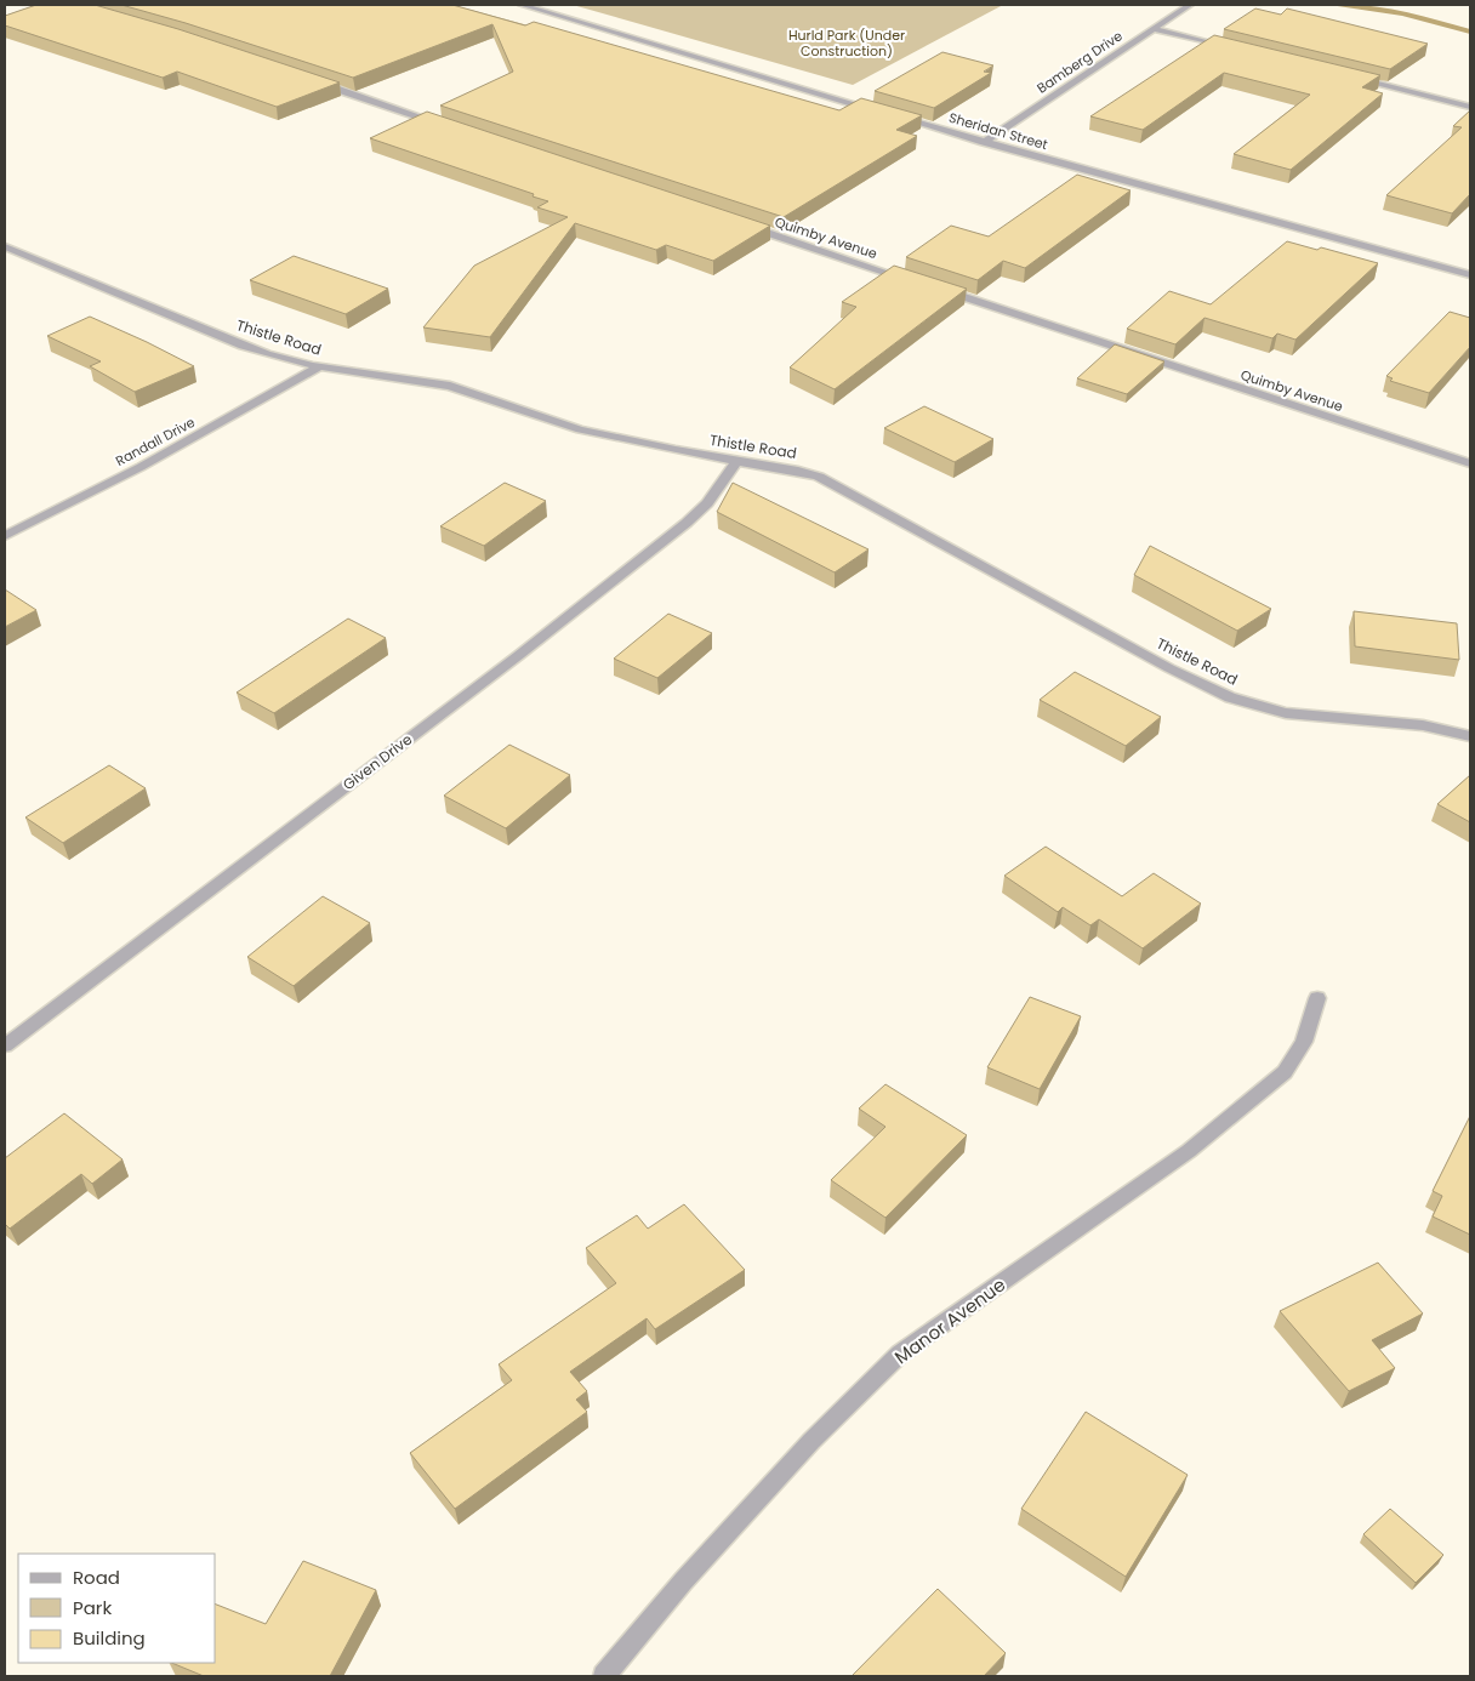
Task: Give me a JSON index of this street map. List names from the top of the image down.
{
  "streets": {
    "street": [
      "Bamberg Drive",
      "Sheridan Street",
      "Quimby Avenue",
      "Thistle Road",
      "Randall Drive",
      "Given Drive",
      "Manor Avenue"
    ]
  },
  "crossings": [
    ["Bamberg Drive", "Sheridan Street"],
    ["Thistle Road", "Randall Drive"],
    ["Thistle Road", "Given Drive"]
  ],
  "parks": ["Hurld Park (Under Construction)"],
  "legend": ["Road", "Park", "Building"]
}
